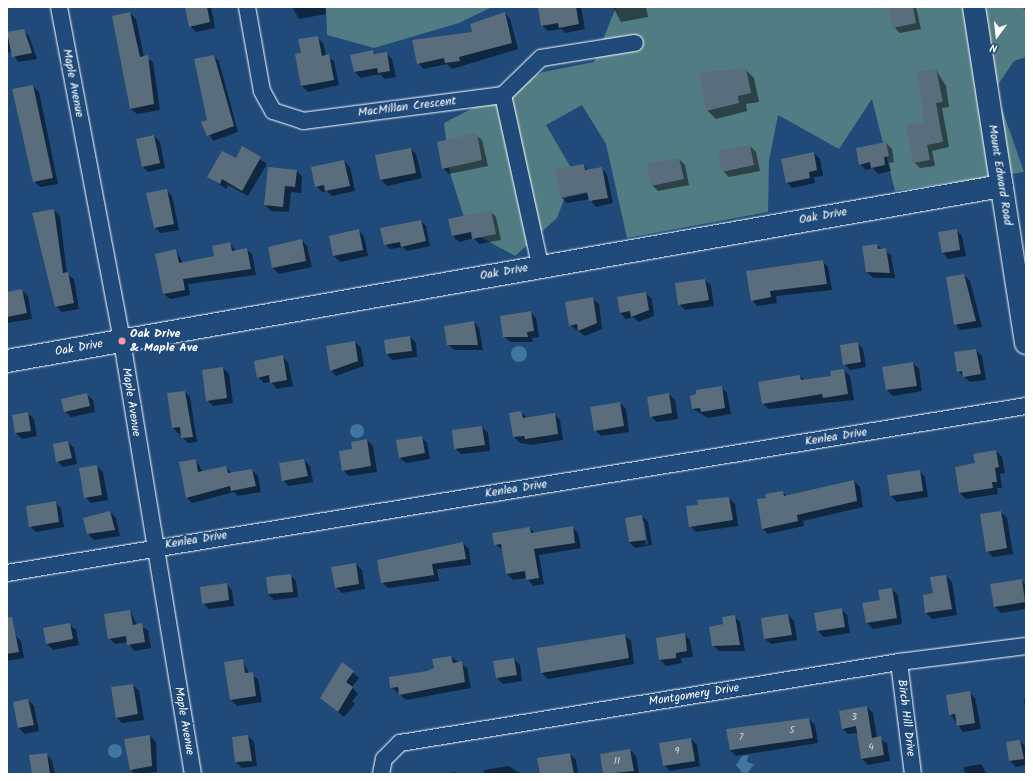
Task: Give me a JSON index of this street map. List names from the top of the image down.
{
  "streets": {
    "street": [
      "Maple Avenue",
      "MacMillan Crescent",
      "Mount Edward Road",
      "Oak Drive",
      "Kenlea Drive",
      "Montgomery Drive",
      "Birch Hill Drive"
    ]
  },
  "crossings": [
    ["Maple Avenue", "Oak Drive"],
    ["Maple Avenue", "Kenlea Drive"],
    ["Mount Edward Road", "Oak Drive"],
    ["Montgomery Drive", "Birch Hill Drive"]
  ],
  "places": ["Oak Drive & Maple Ave"],
  "house_numbers": [
    "3",
    "5",
    "7",
    "4",
    "9",
    "11"
  ],
  "north": "bottom"
}
